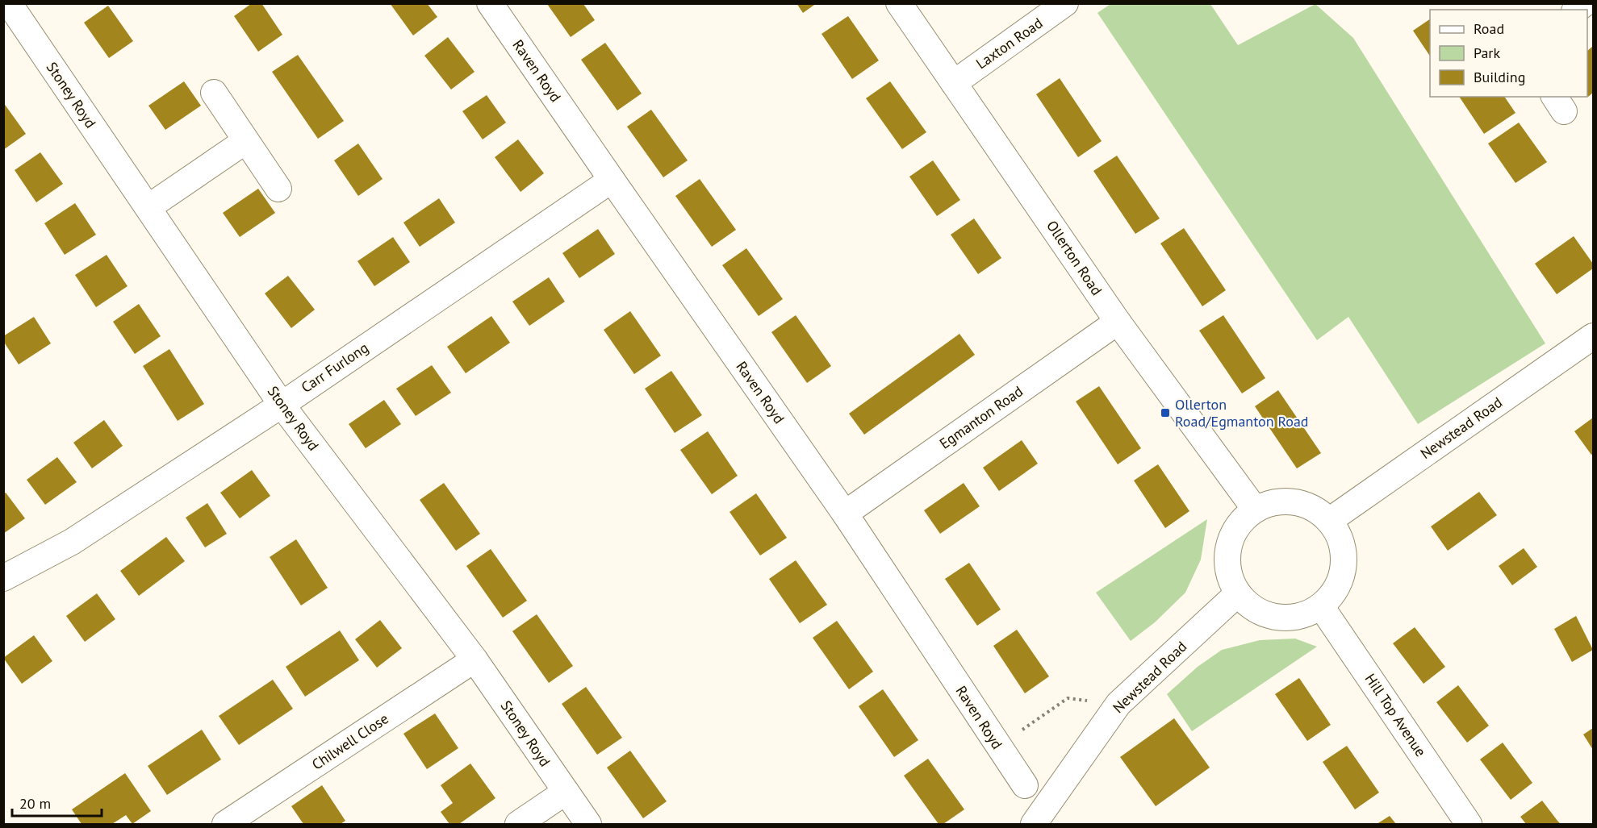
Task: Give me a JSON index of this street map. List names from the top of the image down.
{
  "streets": {
    "street": [
      "Laxton Road",
      "Raven Royd",
      "Stoney Royd",
      "Ollerton Road",
      "Carr Furlong",
      "Egmanton Road",
      "Newstead Road",
      "Hill Top Avenue",
      "Chilwell Close"
    ]
  },
  "crossings": [
    ["Laxton Road", "Ollerton Road"],
    ["Raven Royd", "Carr Furlong"],
    ["Raven Royd", "Egmanton Road"],
    ["Stoney Royd", "Carr Furlong"],
    ["Stoney Royd", "Chilwell Close"],
    ["Ollerton Road", "Egmanton Road"],
    ["Ollerton Road", "Newstead Road"],
    ["Ollerton Road", "Hill Top Avenue"],
    ["Newstead Road", "Hill Top Avenue"]
  ],
  "places": {
    "transit": ["Ollerton Road/Egmanton Road"]
  },
  "legend": ["Road", "Park", "Building"],
  "scale_bar": "20 m"
}
